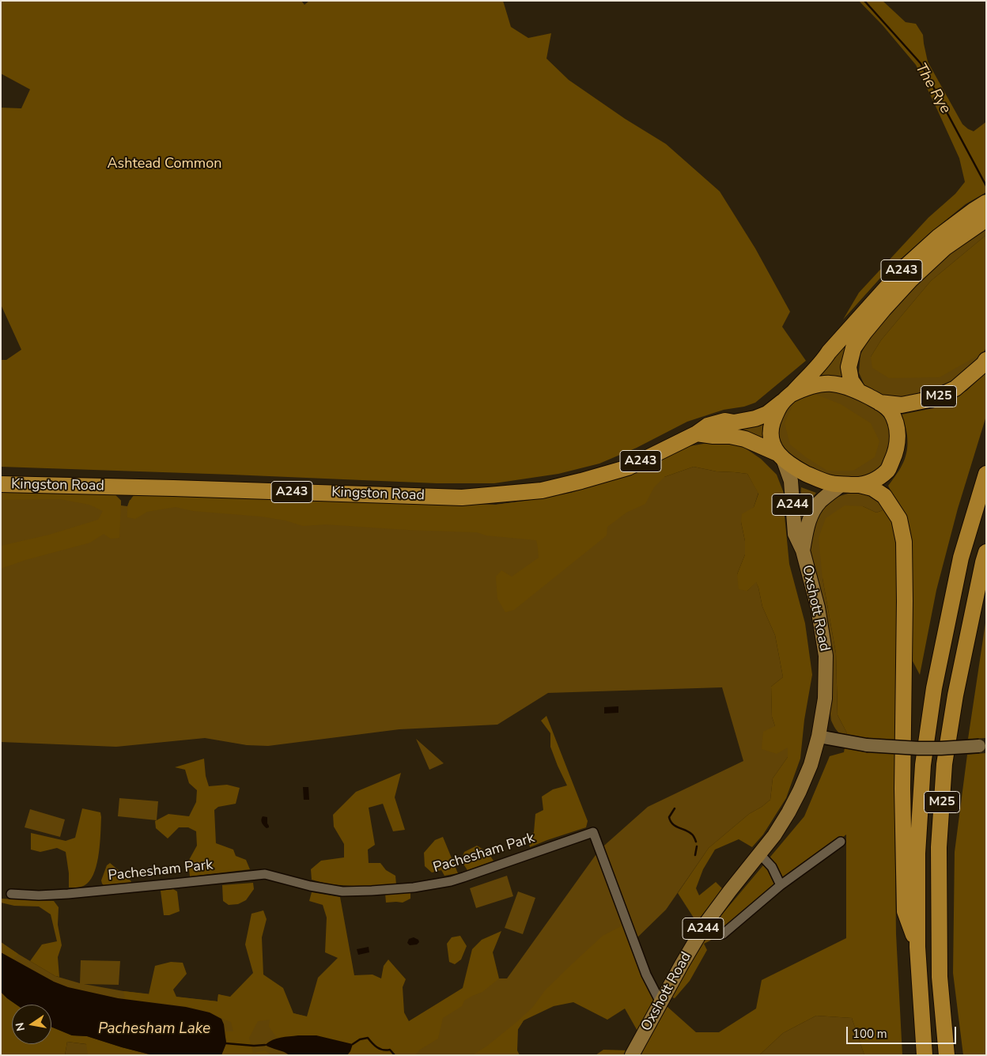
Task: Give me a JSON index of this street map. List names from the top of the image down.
{
  "streets": {
    "highway": ["A243", "M25", "Kingston Road"],
    "main road": ["A244", "Oxshott Road"],
    "street": ["Pachesham Park"]
  },
  "crossings": [
    ["A243", "M25"],
    ["A243", "Kingston Road"],
    ["A243", "Oxshott Road"],
    ["M25", "Kingston Road"],
    ["M25", "Oxshott Road"],
    ["Kingston Road", "Oxshott Road"],
    ["Oxshott Road", "Pachesham Park"]
  ],
  "water": ["The Rye", "Pachesham Lake"],
  "parks": ["Ashtead Common"],
  "scale_bar": "100 m",
  "north": "left"
}
